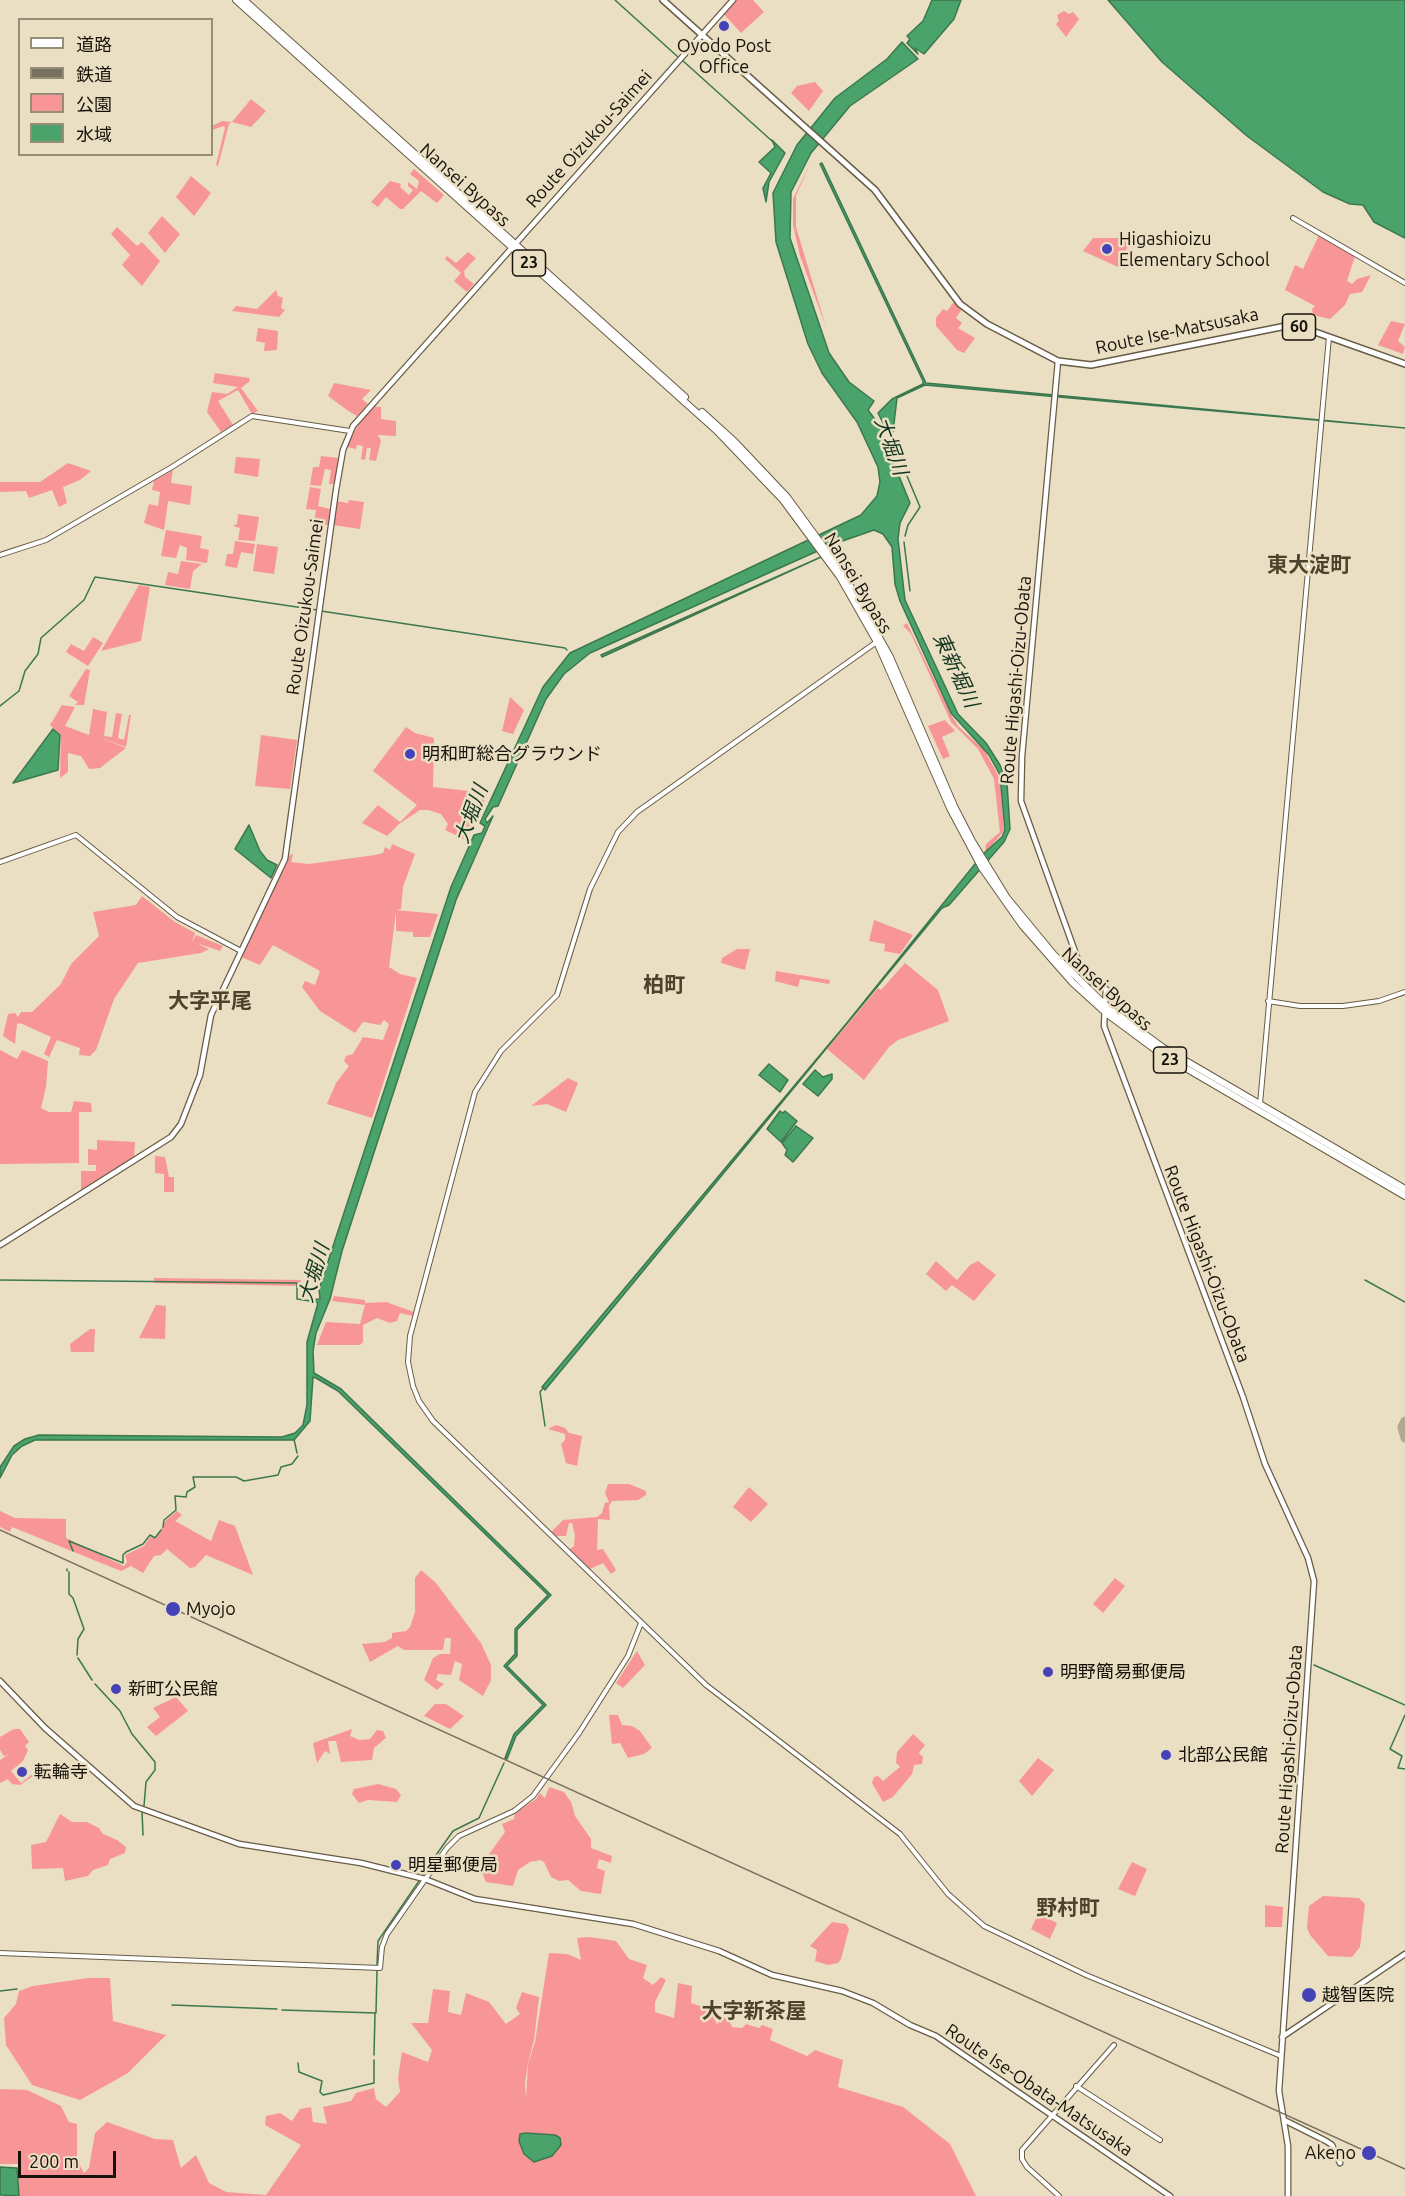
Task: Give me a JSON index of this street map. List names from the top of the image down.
{
  "streets": {
    "highway": ["Nansei Bypass", "23"],
    "main road": [
      "Route Oizukou-Saimei",
      "60",
      "Route Ise-Matsusaka",
      "Route Higashi-Oizu-Obata",
      "Route Ise-Obata-Matsusaka"
    ]
  },
  "crossings": [
    ["Route Oizukou-Saimei", "Nansei Bypass"],
    ["Route Oizukou-Saimei", "Route Ise-Matsusaka"],
    ["Nansei Bypass", "Route Higashi-Oizu-Obata"],
    ["Route Ise-Matsusaka", "Route Higashi-Oizu-Obata"]
  ],
  "districts": [
    "東大淀町",
    "柏町",
    "大字平尾",
    "野村町",
    "大字新茶屋"
  ],
  "water": ["大堀川", "東新堀川"],
  "places": [
    "Oyodo Post Office",
    "Higashioizu Elementary School",
    "明和町総合グラウンド",
    "Myojo",
    "明野簡易郵便局",
    "新町公民館",
    "北部公民館",
    "転輪寺",
    "明星郵便局",
    "越智医院",
    "Akeno"
  ],
  "legend": [
    "道路",
    "鉄道",
    "公園",
    "水域"
  ],
  "scale_bar": "200 m"
}
